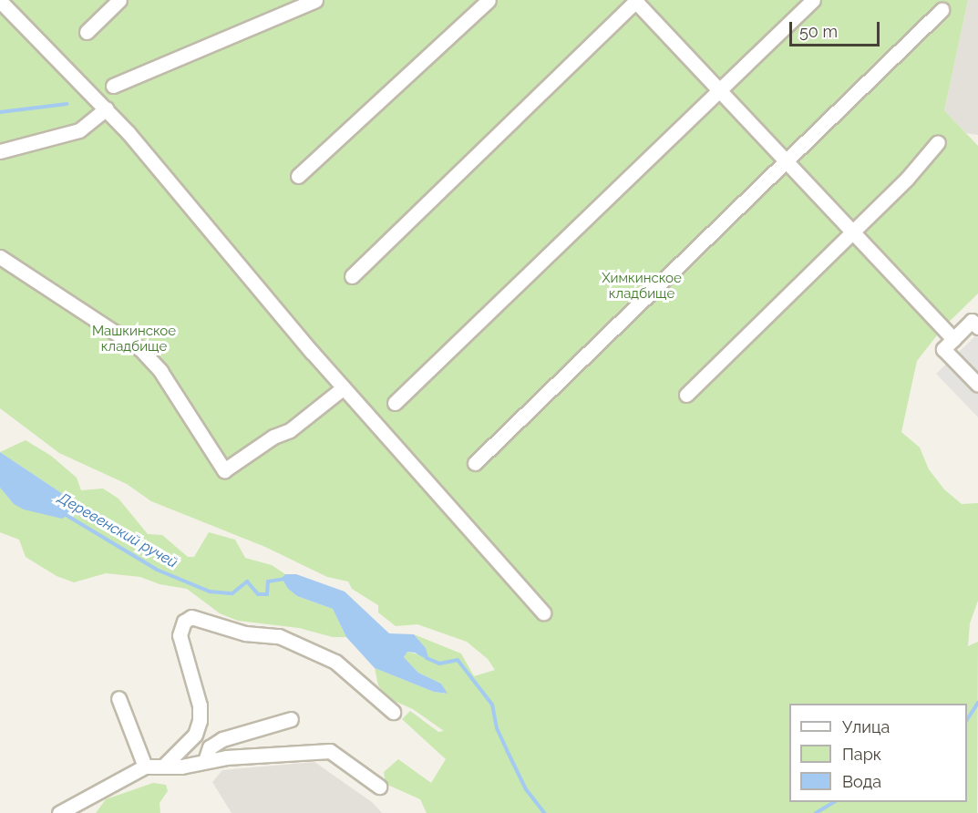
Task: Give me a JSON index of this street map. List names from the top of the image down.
{
  "water": ["Деревенский ручей"],
  "parks": ["Химкинское кладбище", "Машкинское кладбище"],
  "legend": ["Улица", "Парк", "Вода"],
  "scale_bar": "50 m"
}
